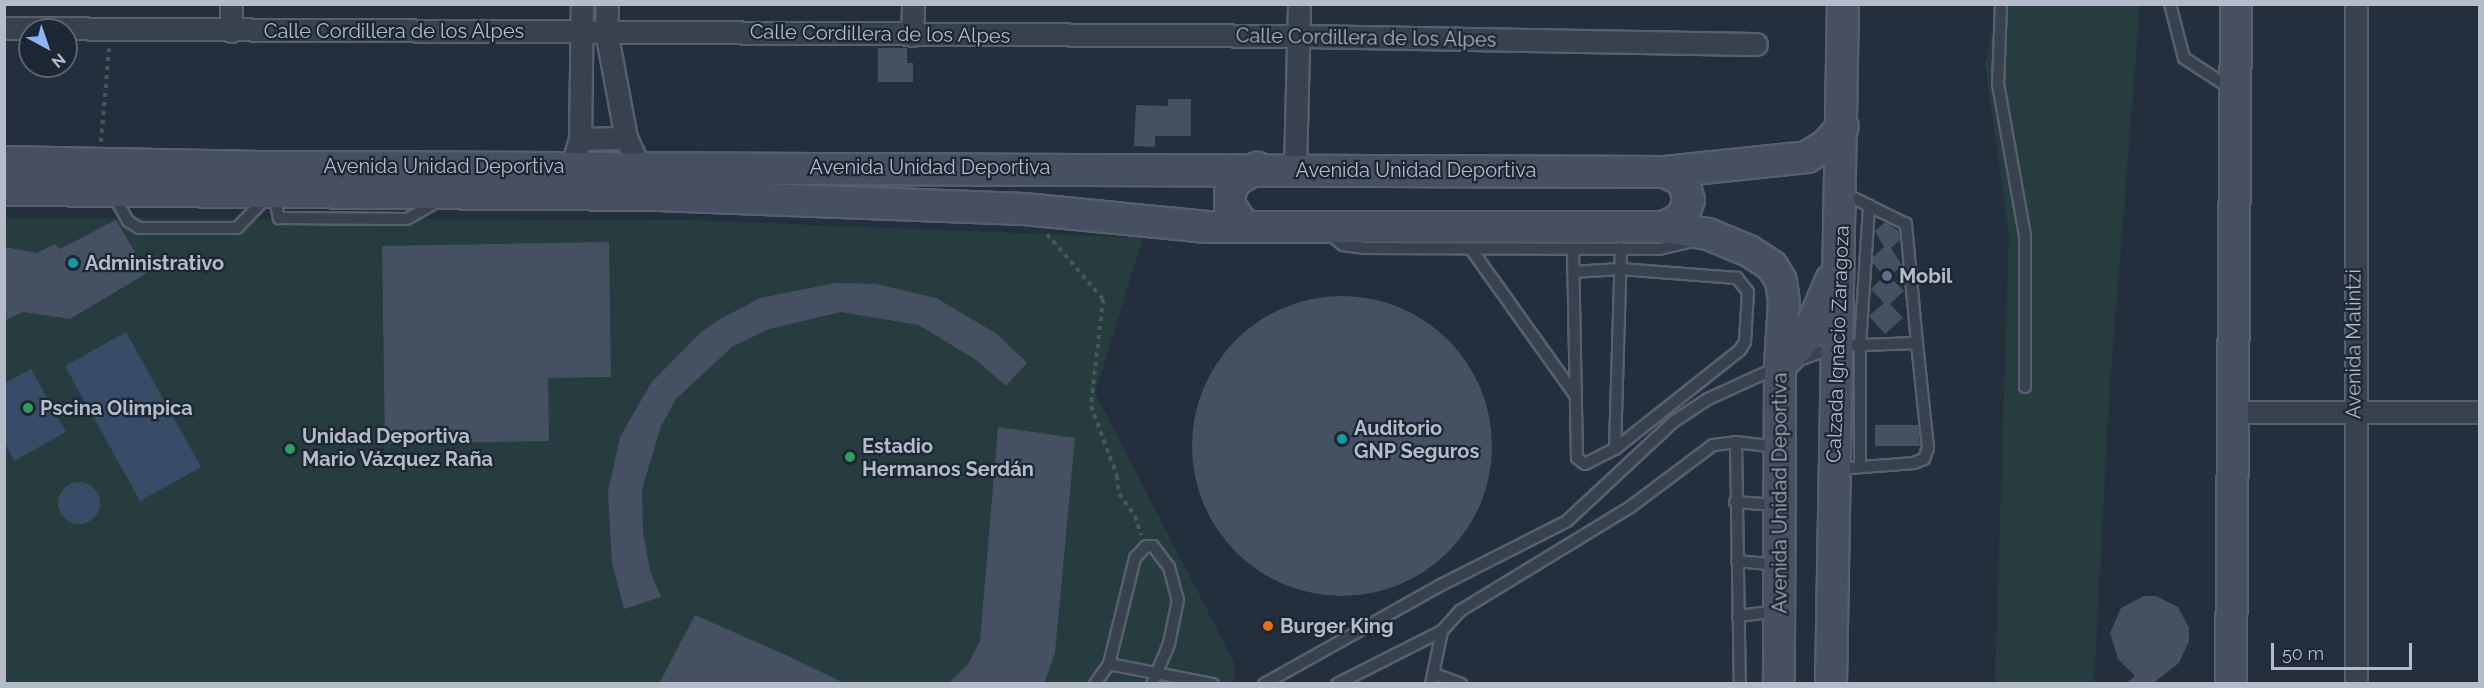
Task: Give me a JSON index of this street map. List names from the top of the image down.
{
  "streets": {
    "street": [
      "Calle Cordillera de los Alpes",
      "Avenida Unidad Deportiva",
      "Calzada Ignacio Zaragoza",
      "Avenida Malintzi"
    ]
  },
  "crossings": [
    ["Avenida Unidad Deportiva", "Calzada Ignacio Zaragoza"]
  ],
  "places": [
    "Administrativo",
    "Mobil",
    "Pscina Olimpica",
    "Auditorio GNP Seguros",
    "Unidad Deportiva Mario Vázquez Raña",
    "Estadio Hermanos Serdán",
    "Burger King"
  ],
  "scale_bar": "50 m",
  "north": "bottom right"
}
